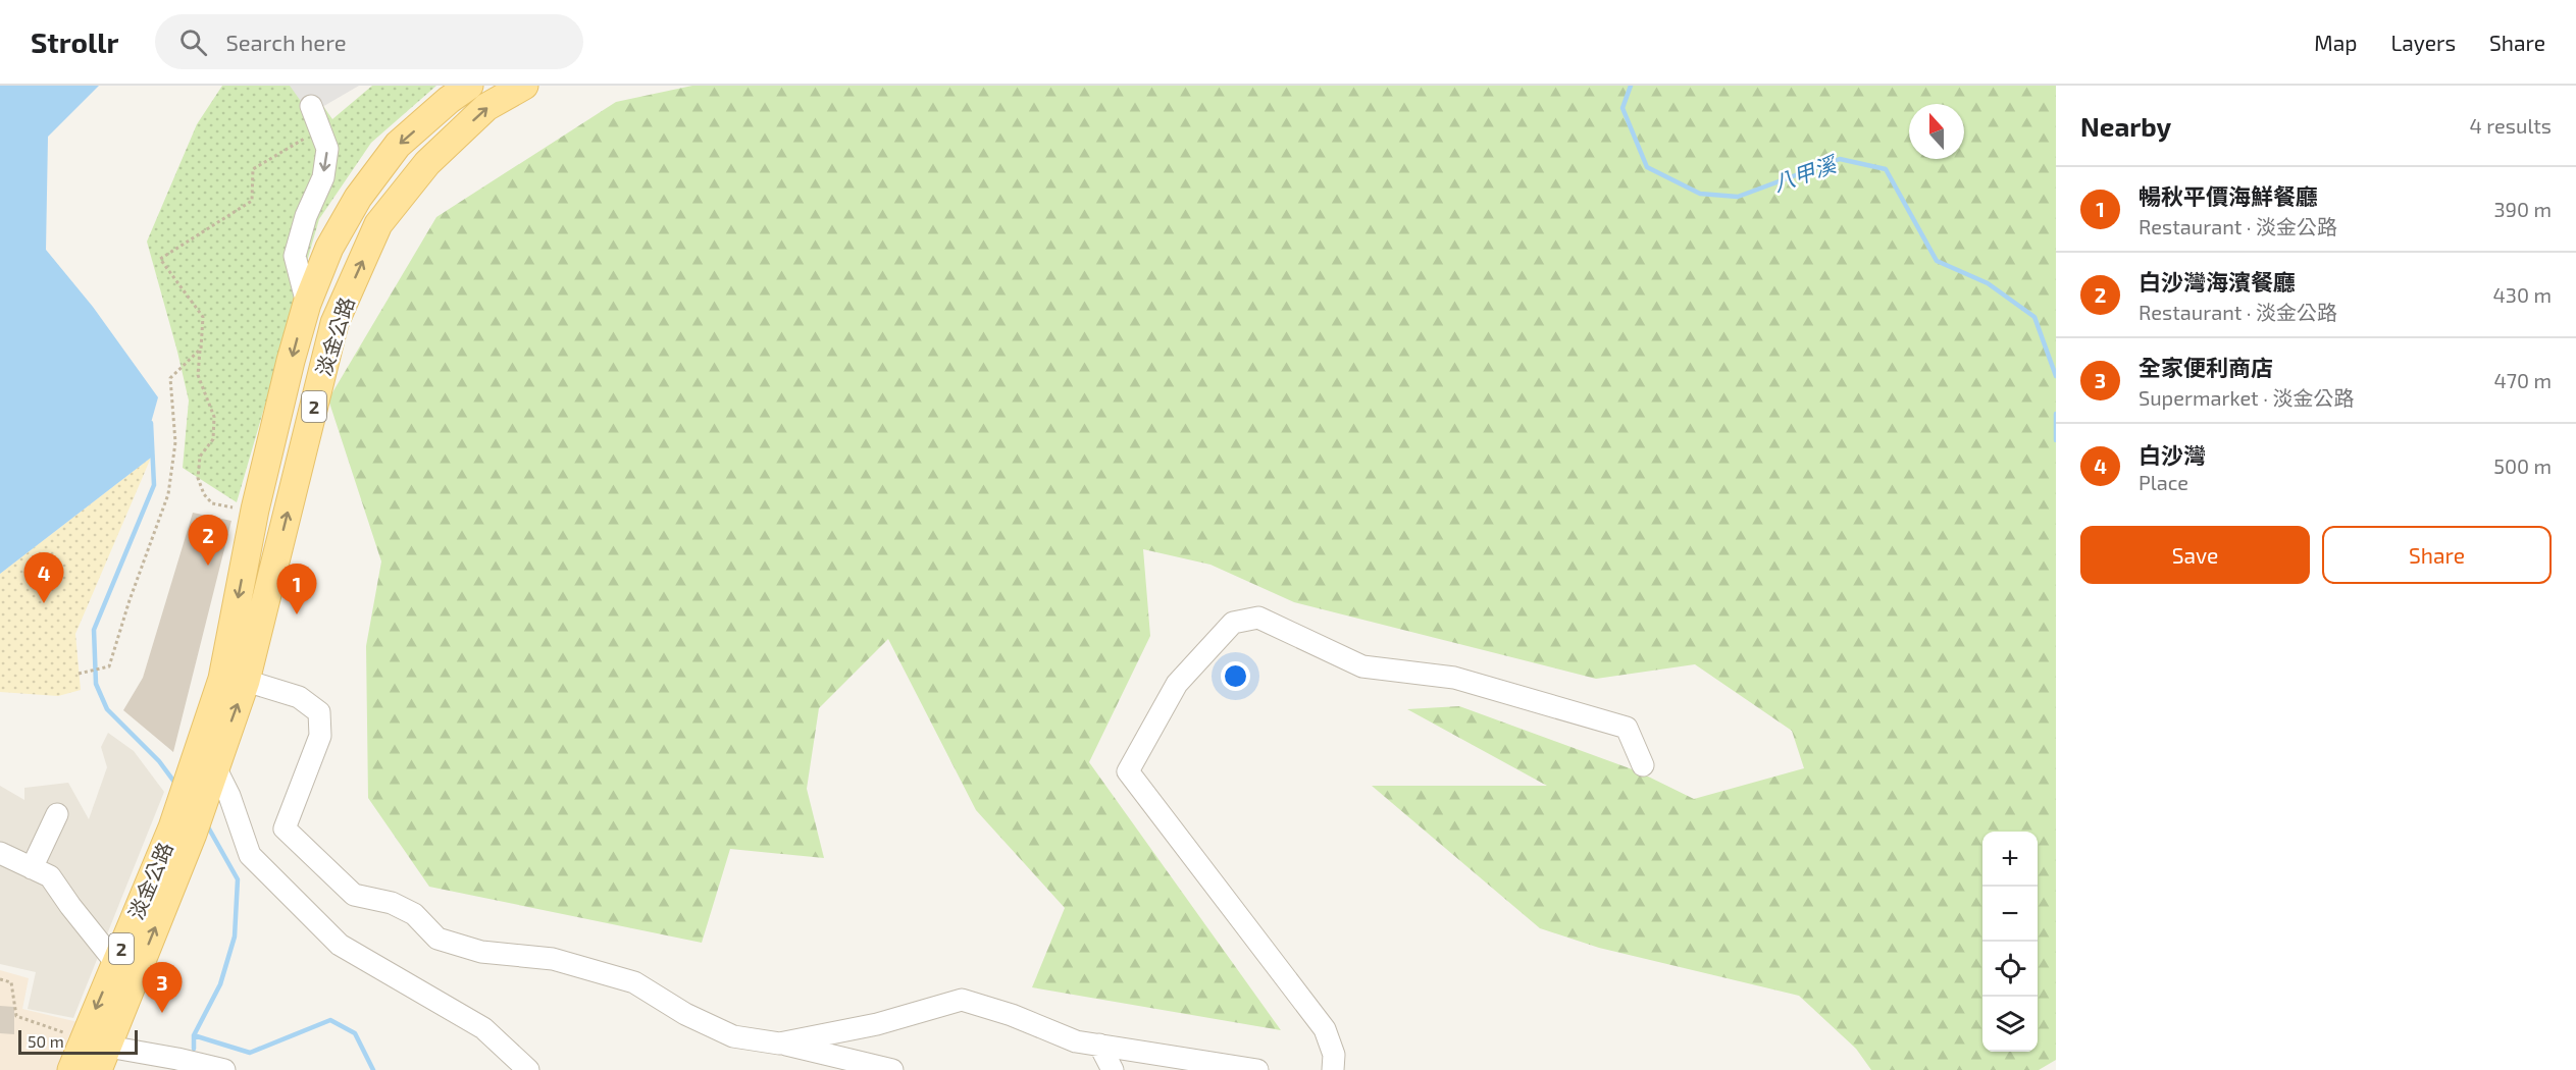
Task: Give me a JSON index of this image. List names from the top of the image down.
{
  "streets": {
    "main road": ["淡金公路", "2"]
  },
  "crossings": [
    ["淡金公路", "2"]
  ],
  "water": ["八甲溪"],
  "scale_bar": "50 m",
  "north": "top",
  "page": {
    "header": "Strollr",
    "search": "Search here",
    "nav": ["Map", "Layers", "Share"],
    "heading": ["Nearby", "4 results"],
    "list": [
      {
        "mark": "1",
        "name": "暢秋平價海鮮餐廳",
        "note": "Restaurant · 淡金公路",
        "value": "390 m"
      },
      {
        "mark": "2",
        "name": "白沙灣海濱餐廳",
        "note": "Restaurant · 淡金公路",
        "value": "430 m"
      },
      {
        "mark": "3",
        "name": "全家便利商店",
        "note": "Supermarket · 淡金公路",
        "value": "470 m"
      },
      {
        "mark": "4",
        "name": "白沙灣",
        "note": "Place",
        "value": "500 m"
      }
    ],
    "buttons": ["Save", "Share"],
    "pins": [
      "2",
      "4",
      "1",
      "3"
    ],
    "map_buttons": ["+", "−"],
    "scale": "50 m"
  }
}
